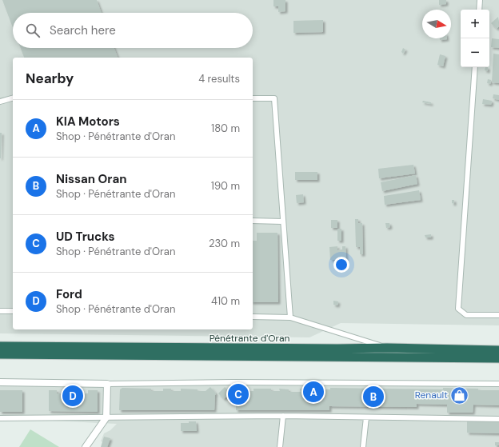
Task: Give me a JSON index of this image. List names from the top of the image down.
{
  "streets": {
    "highway": ["Pénétrante d'Oran"]
  },
  "places": {
    "shop": ["Renault"]
  },
  "north": "right",
  "page": {
    "map_buttons": ["+", "−"],
    "search": "Search here",
    "heading": ["Nearby", "4 results"],
    "list": [
      {
        "mark": "A",
        "name": "KIA Motors",
        "note": "Shop · Pénétrante d'Oran",
        "value": "180 m"
      },
      {
        "mark": "B",
        "name": "Nissan Oran",
        "note": "Shop · Pénétrante d'Oran",
        "value": "190 m"
      },
      {
        "mark": "C",
        "name": "UD Trucks",
        "note": "Shop · Pénétrante d'Oran",
        "value": "230 m"
      },
      {
        "mark": "D",
        "name": "Ford",
        "note": "Shop · Pénétrante d'Oran",
        "value": "410 m"
      }
    ],
    "pins": [
      "A",
      "C",
      "D",
      "B"
    ]
  }
}
